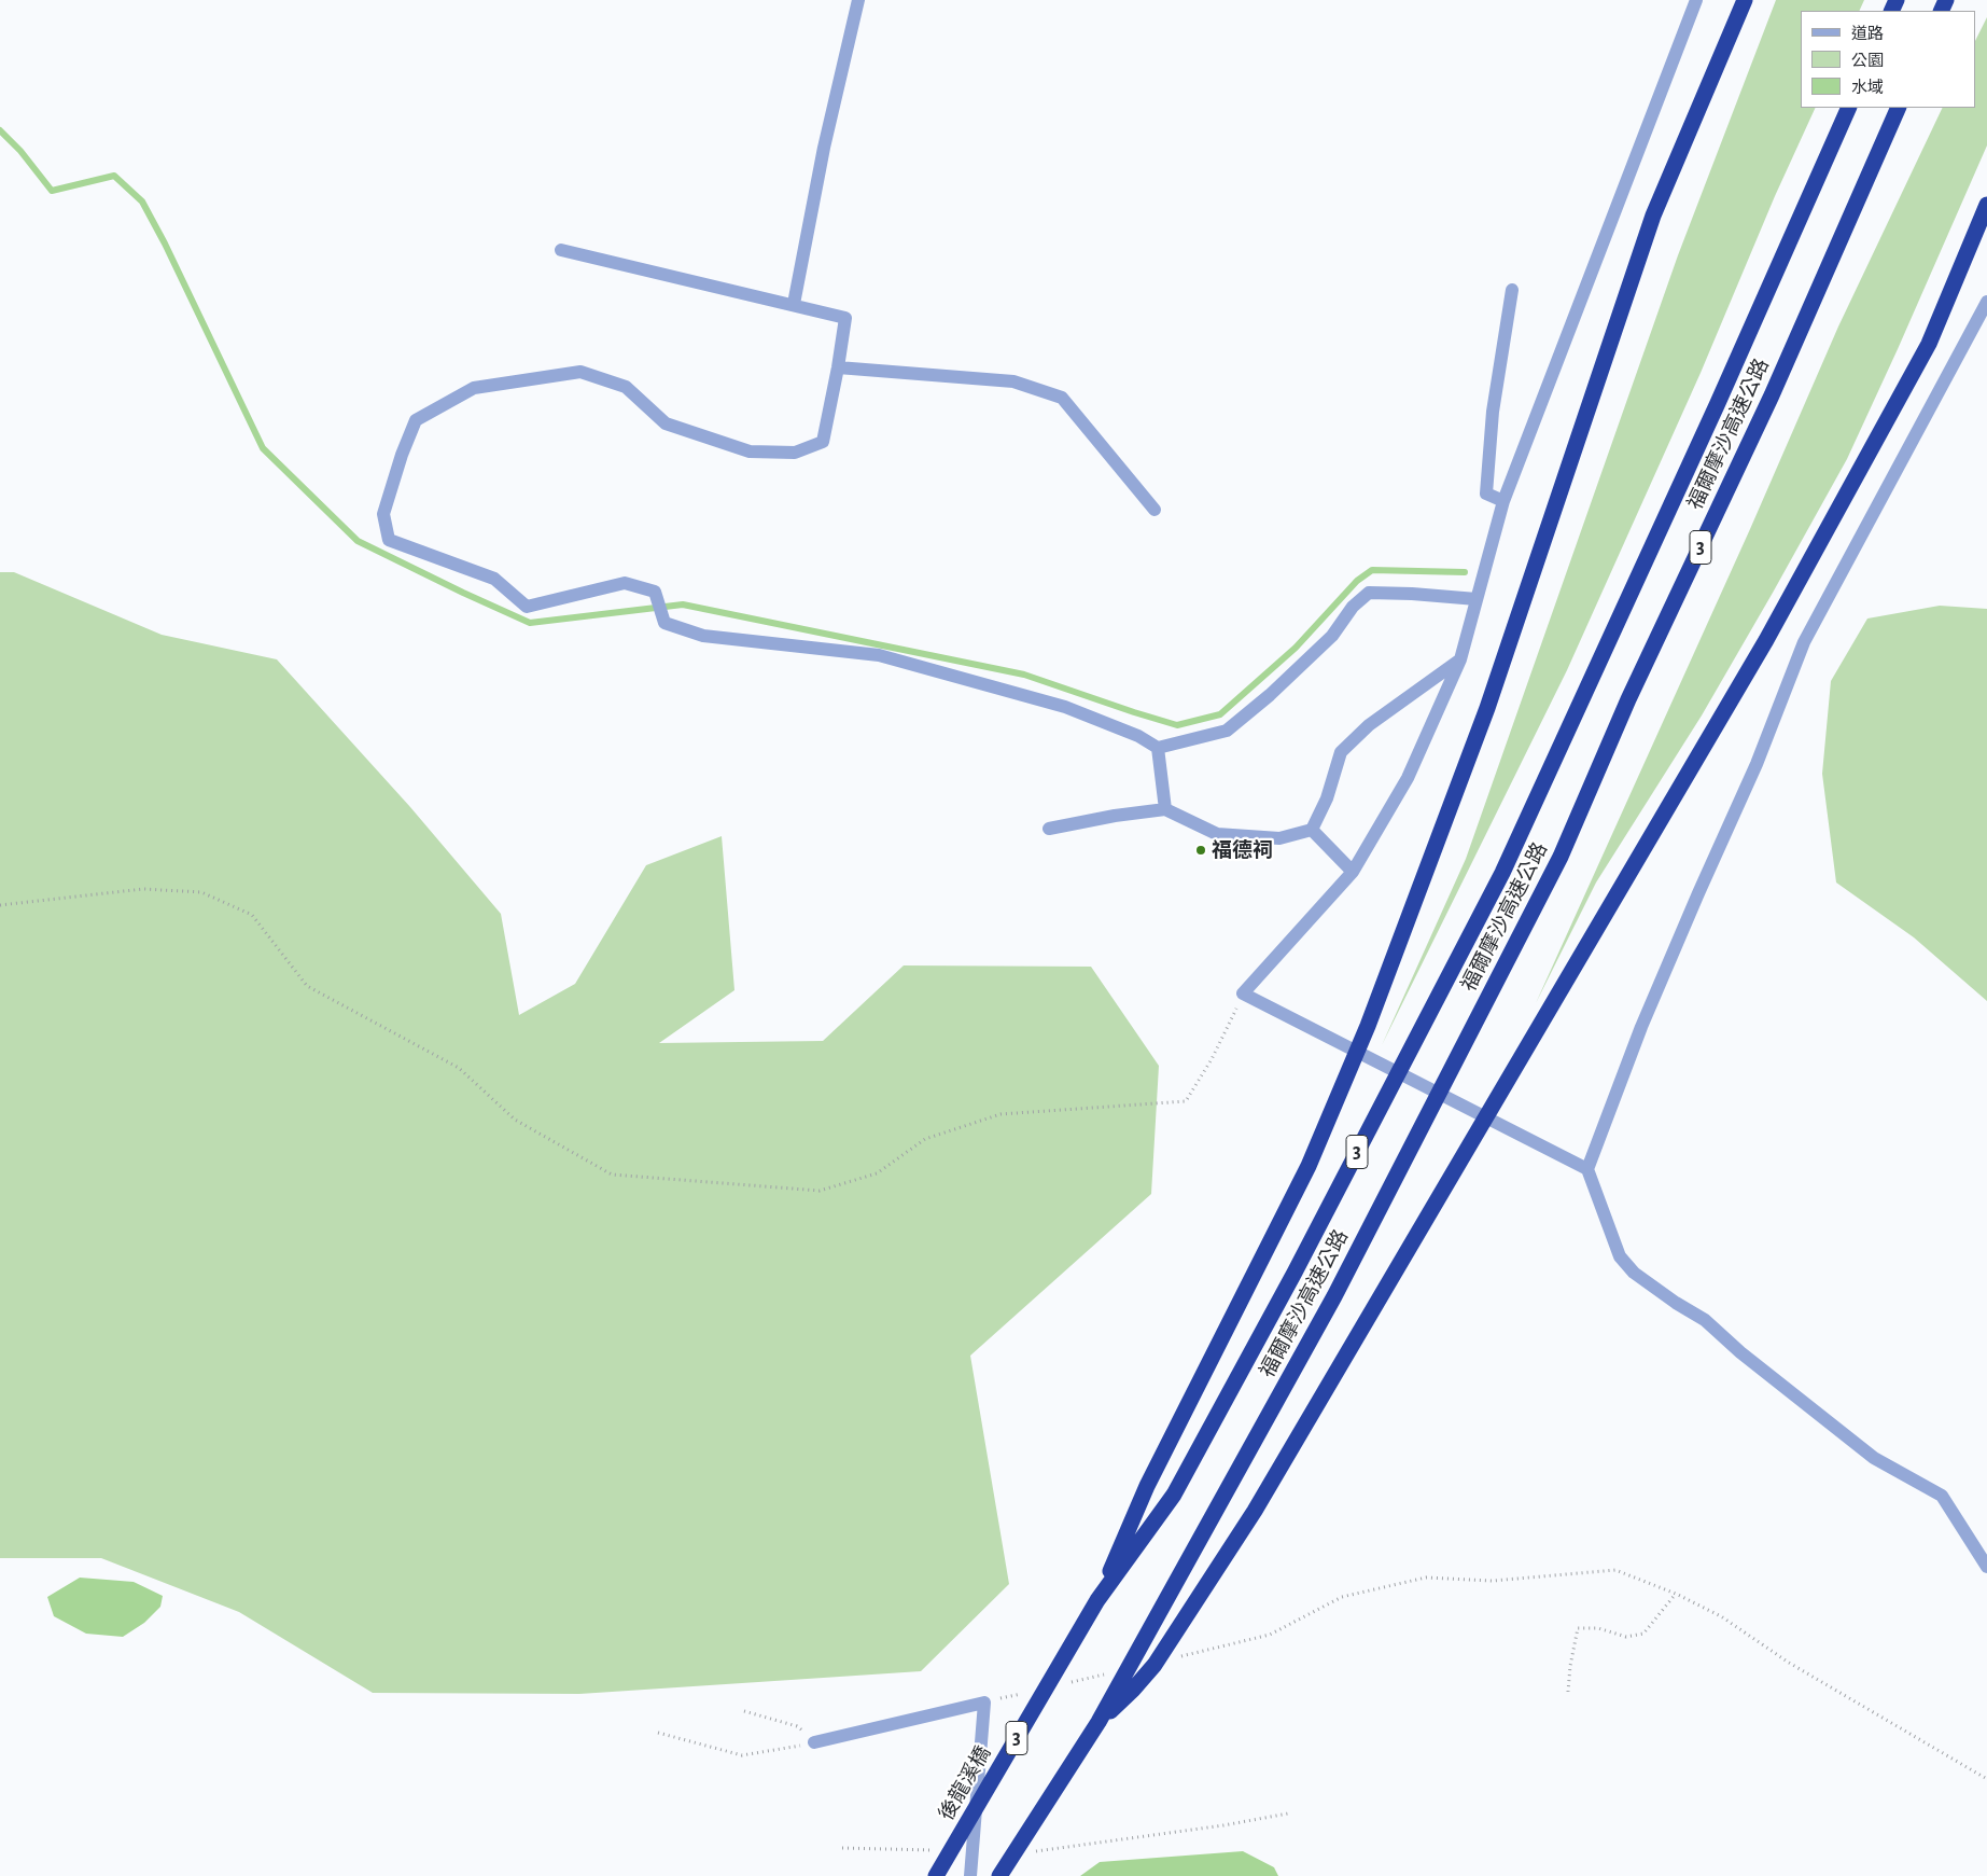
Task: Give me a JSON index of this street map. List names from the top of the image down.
{
  "streets": {
    "highway": ["福爾摩沙高速公路", "3", "後龍溪橋"]
  },
  "crossings": [
    ["福爾摩沙高速公路", "3"],
    ["福爾摩沙高速公路", "後龍溪橋"]
  ],
  "places": ["福德祠"],
  "legend": ["道路", "公園", "水域"]
}
